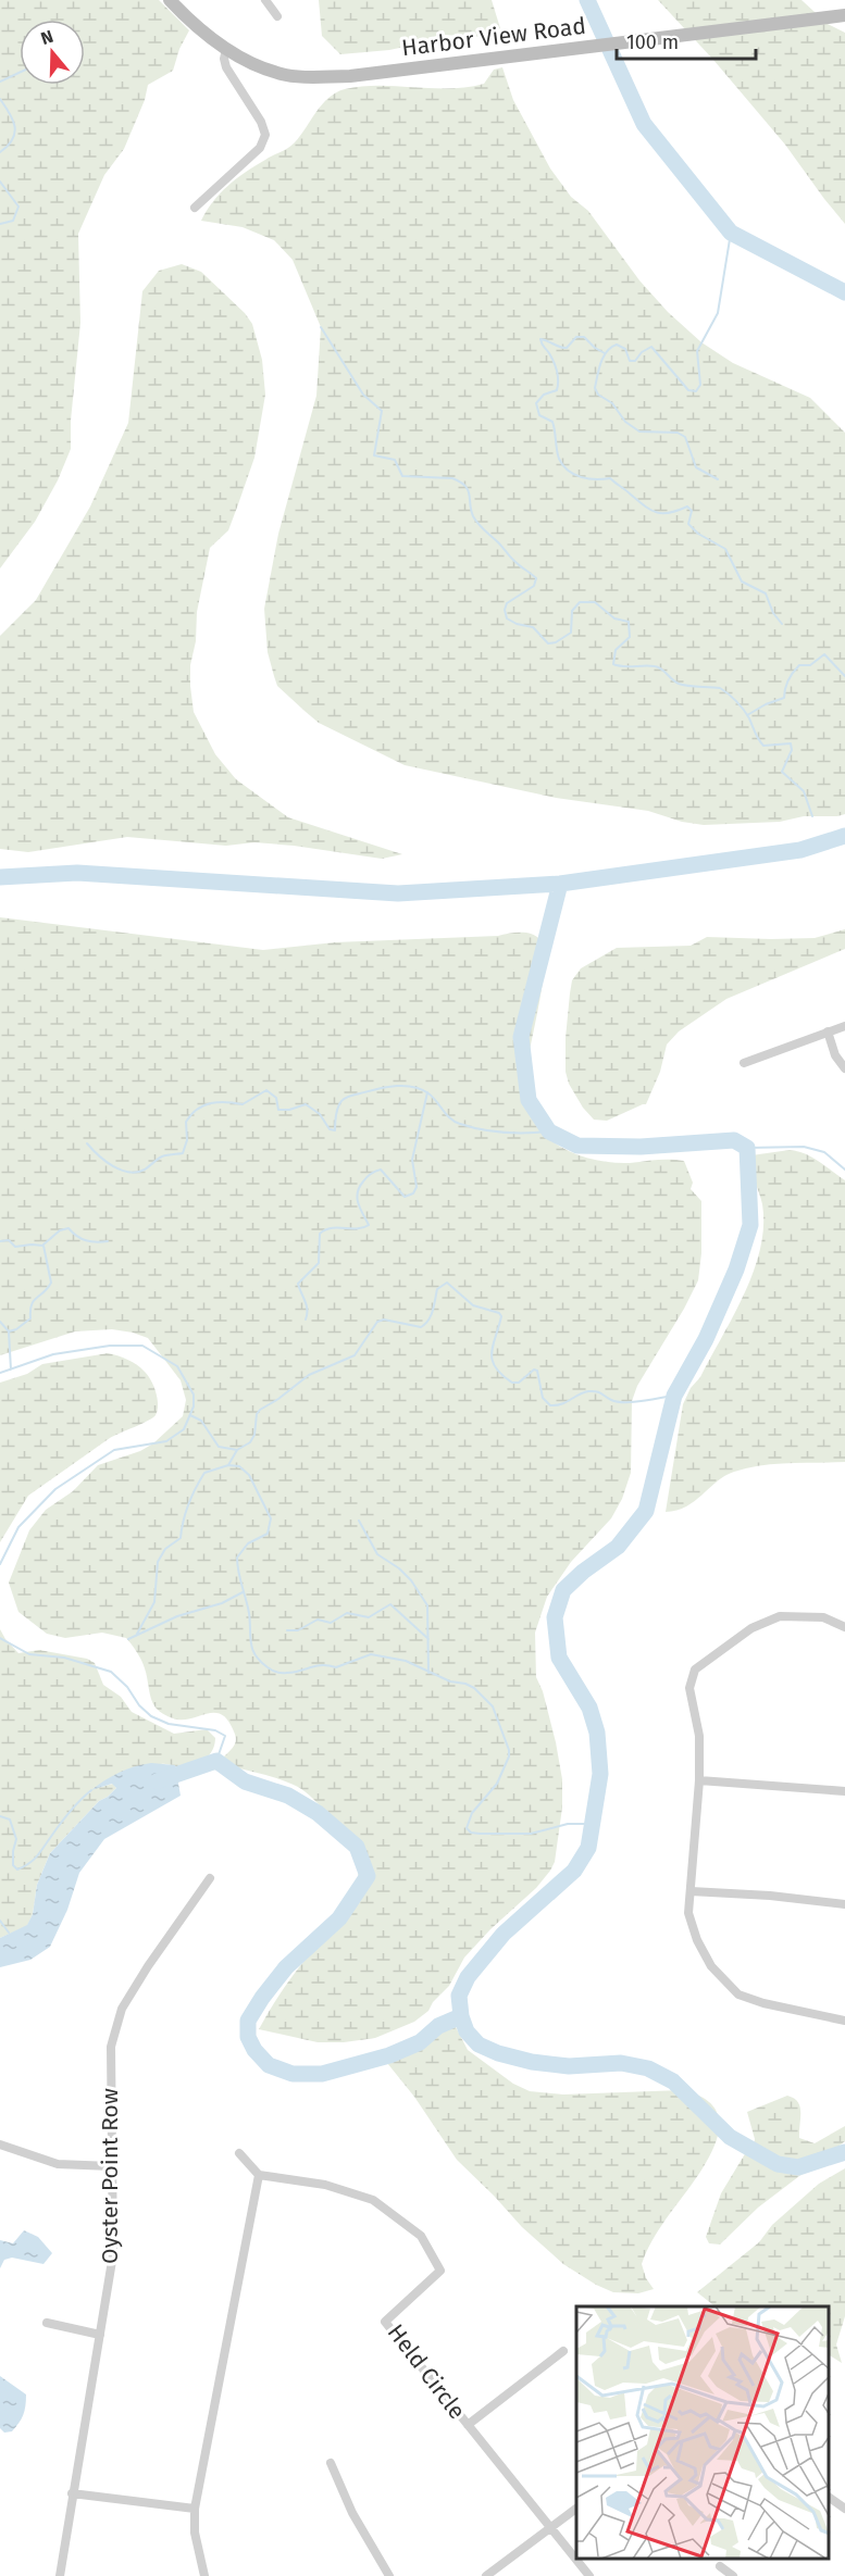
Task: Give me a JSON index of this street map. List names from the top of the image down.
{
  "streets": {
    "main road": ["Harbor View Road"],
    "street": ["Oyster Point Row", "Held Circle"]
  },
  "scale_bar": "100 m",
  "north": "top"
}
